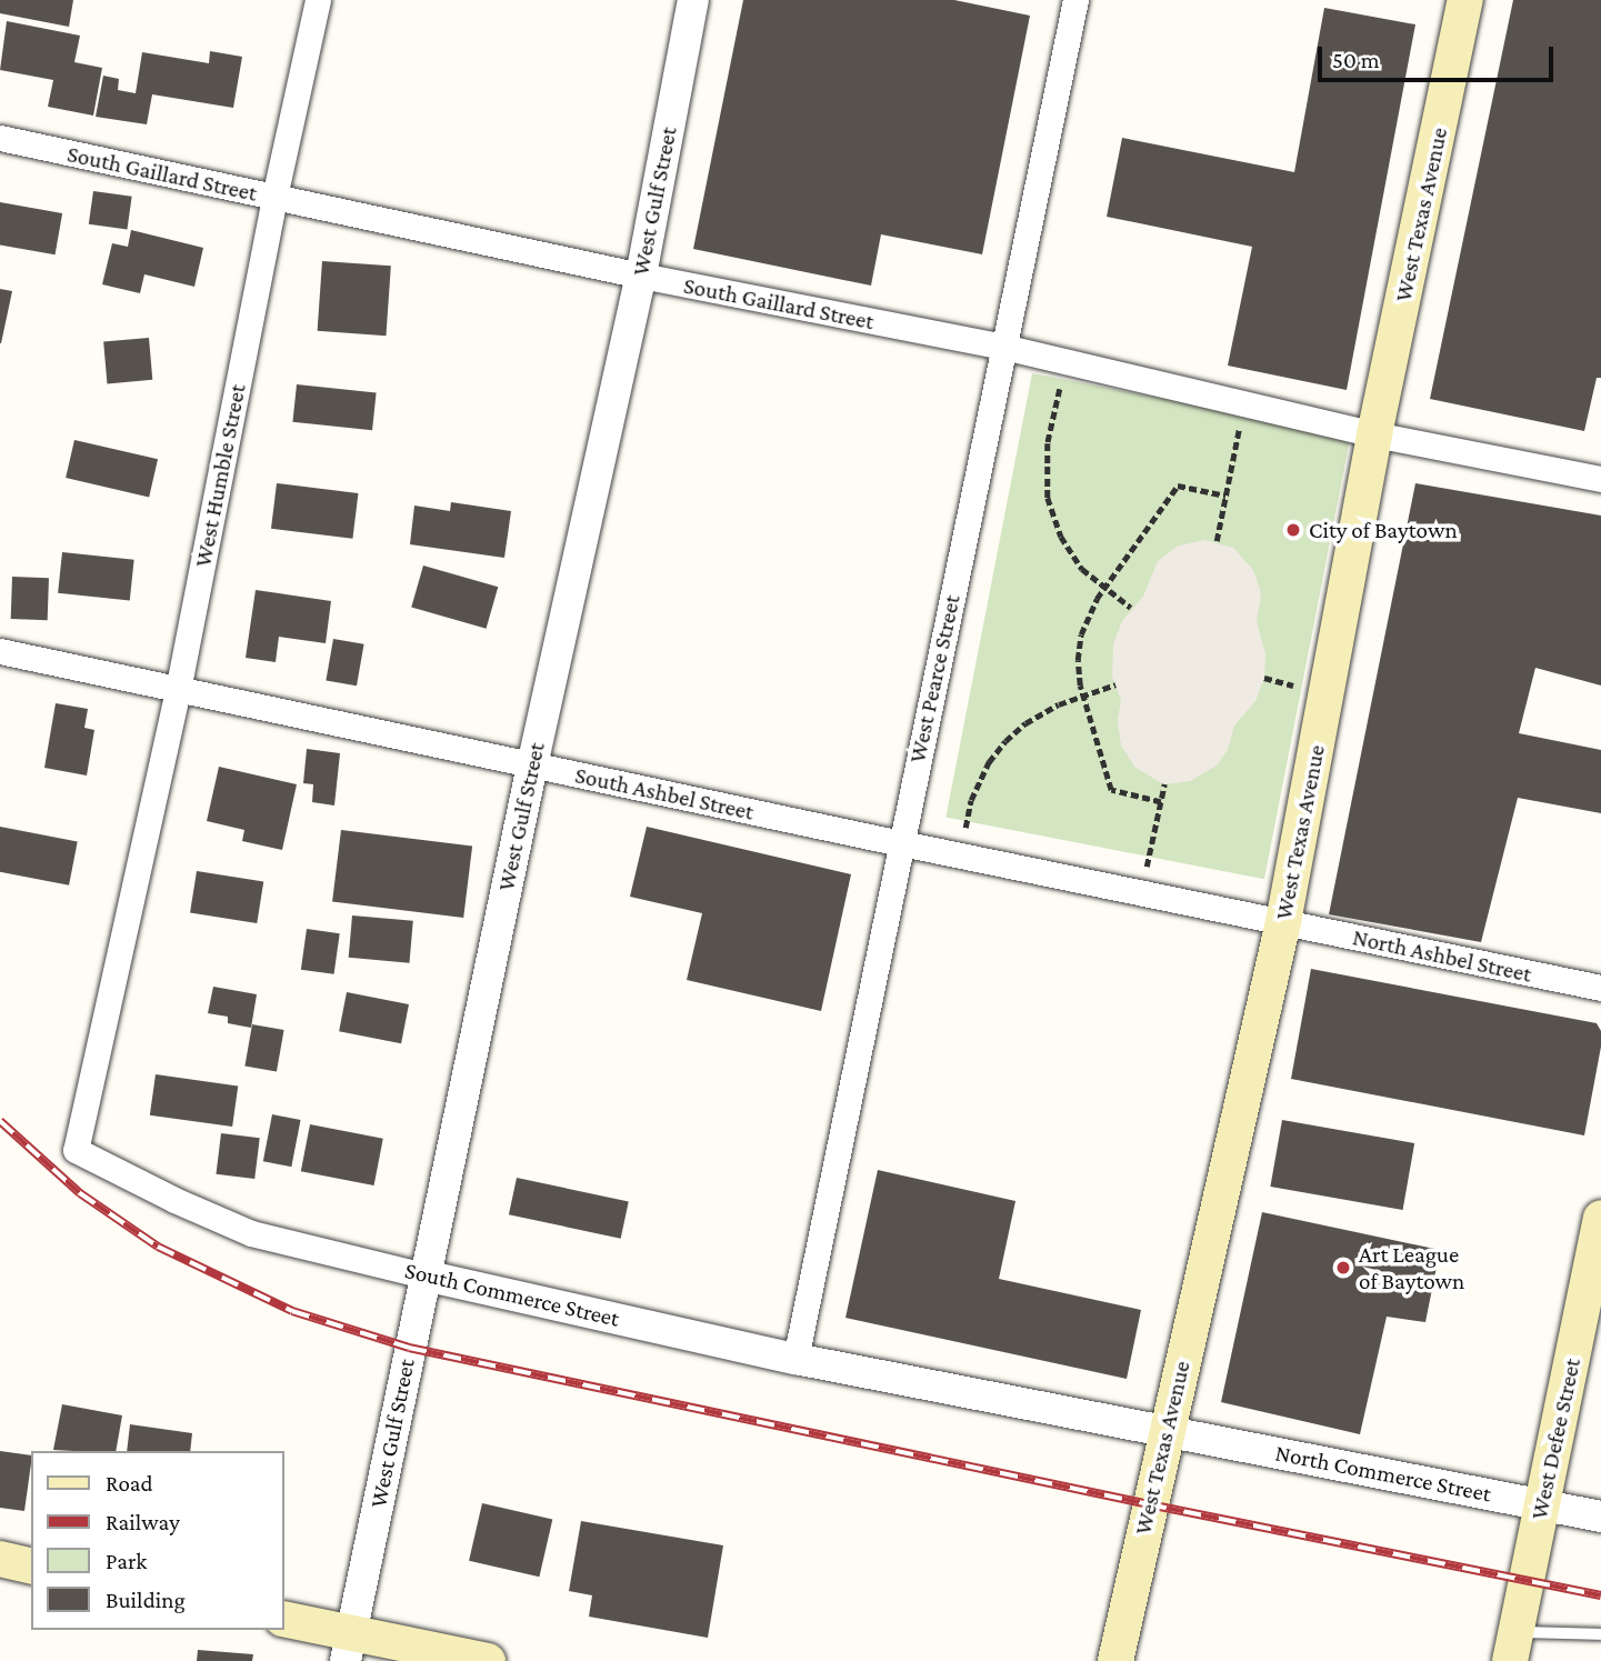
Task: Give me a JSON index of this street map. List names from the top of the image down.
{
  "streets": {
    "main road": ["West Texas Avenue", "West Defee Street"],
    "street": [
      "South Gaillard Street",
      "West Gulf Street",
      "West Humble Street",
      "West Pearce Street",
      "South Ashbel Street",
      "North Ashbel Street",
      "South Commerce Street",
      "North Commerce Street"
    ]
  },
  "crossings": [
    ["South Gaillard Street", "West Gulf Street"],
    ["South Gaillard Street", "West Texas Avenue"],
    ["South Gaillard Street", "West Humble Street"],
    ["South Gaillard Street", "West Pearce Street"],
    ["West Gulf Street", "South Ashbel Street"],
    ["West Gulf Street", "South Commerce Street"],
    ["West Texas Avenue", "South Ashbel Street"],
    ["West Texas Avenue", "North Ashbel Street"],
    ["West Texas Avenue", "South Commerce Street"],
    ["West Texas Avenue", "North Commerce Street"],
    ["West Humble Street", "South Ashbel Street"],
    ["West Humble Street", "South Commerce Street"],
    ["West Pearce Street", "South Ashbel Street"],
    ["West Pearce Street", "South Commerce Street"],
    ["South Ashbel Street", "North Ashbel Street"],
    ["South Commerce Street", "North Commerce Street"],
    ["West Defee Street", "North Commerce Street"]
  ],
  "places": ["City of Baytown", "Art League of Baytown"],
  "legend": [
    "Road",
    "Railway",
    "Park",
    "Building"
  ],
  "scale_bar": "50 m"
}
